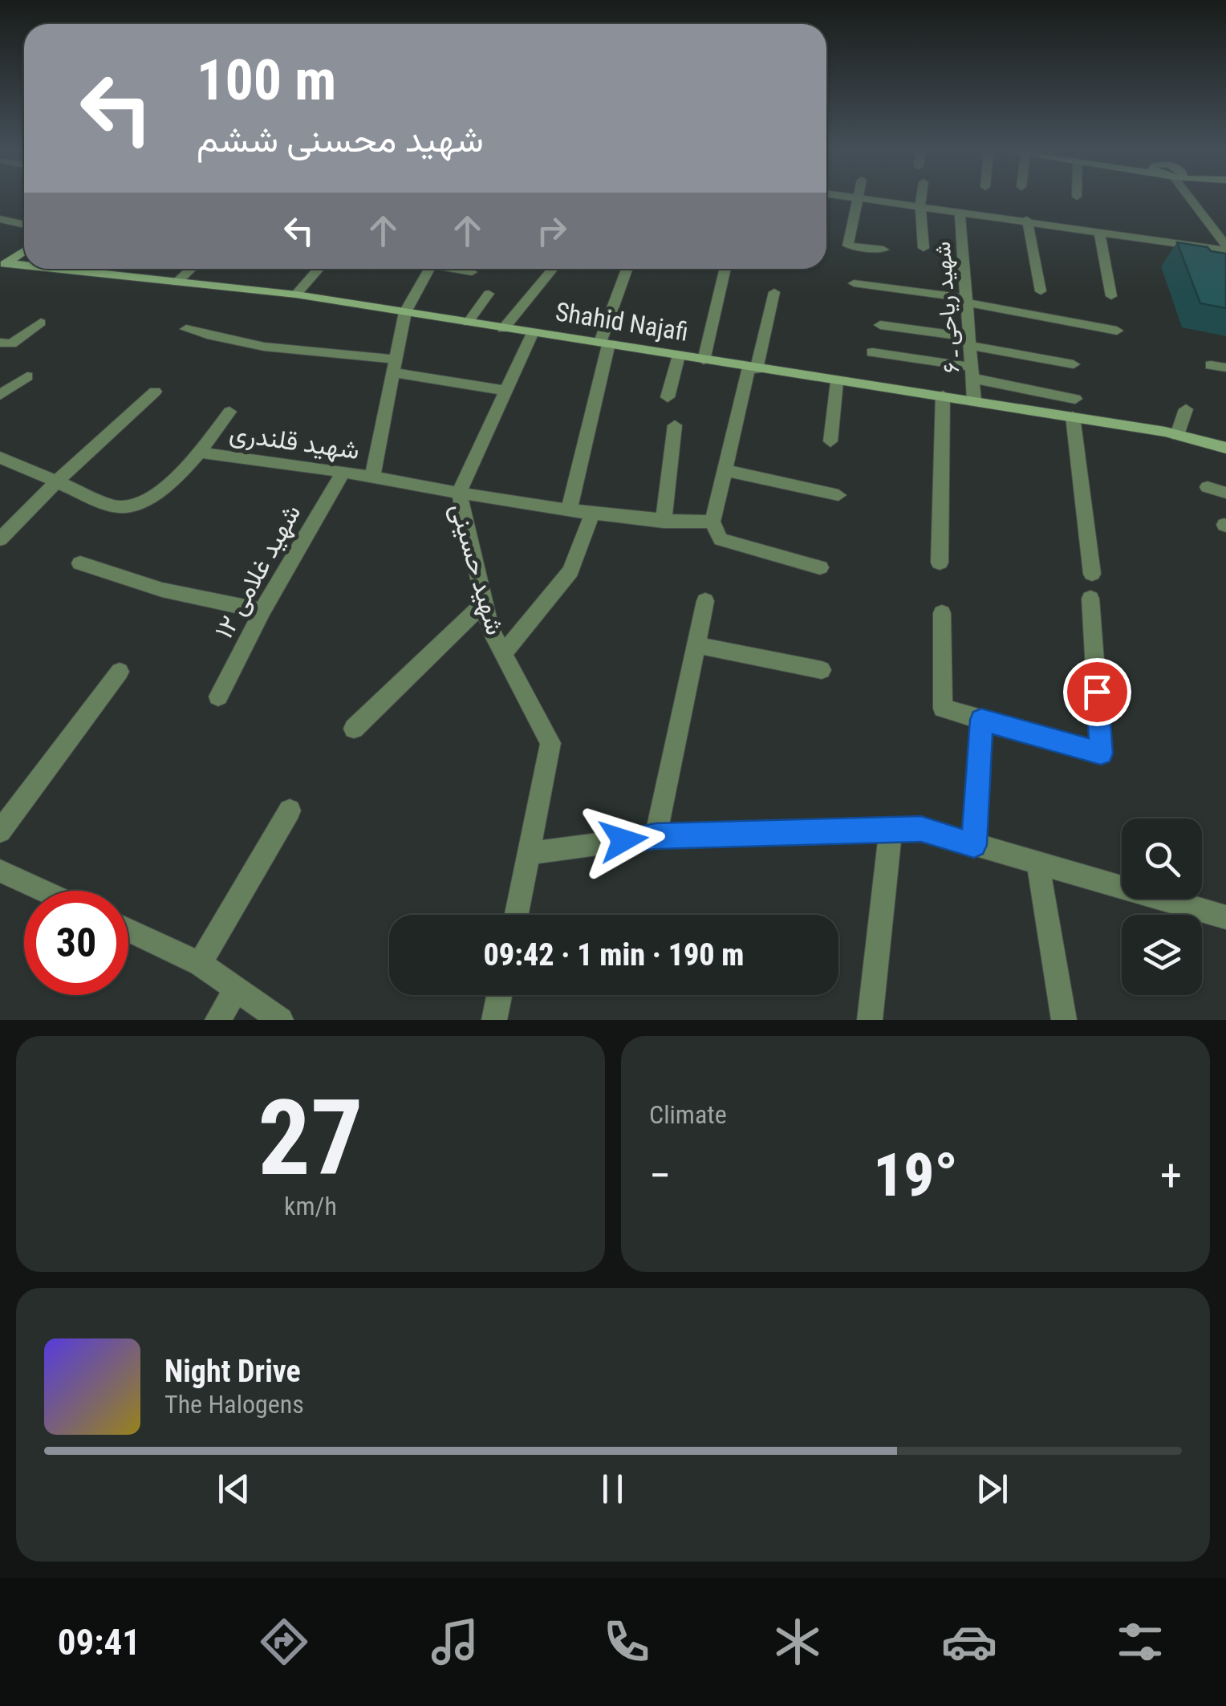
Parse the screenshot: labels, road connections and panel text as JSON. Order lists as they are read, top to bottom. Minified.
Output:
{"streets":{"street":["شهید ریاحی ـ ۶","Shahid Najafi","شهید قلندری","شهید حسینی","شهید غلامی ۱۲"]},"crossings":[["شهید ریاحی ـ ۶","Shahid Najafi"],["شهید قلندری","شهید حسینی"],["شهید قلندری","شهید غلامی ۱۲"]],"page":{"turn":["100 m","شهید محسنی ششم"],"limit":"30","trip":"09:42 · 1 min · 190 m","tile":[["27","km/h"],"Climate"],"heat":["−","19°","+"],"song":["Night Drive","The Halogens"],"tabs":"09:41"}}
